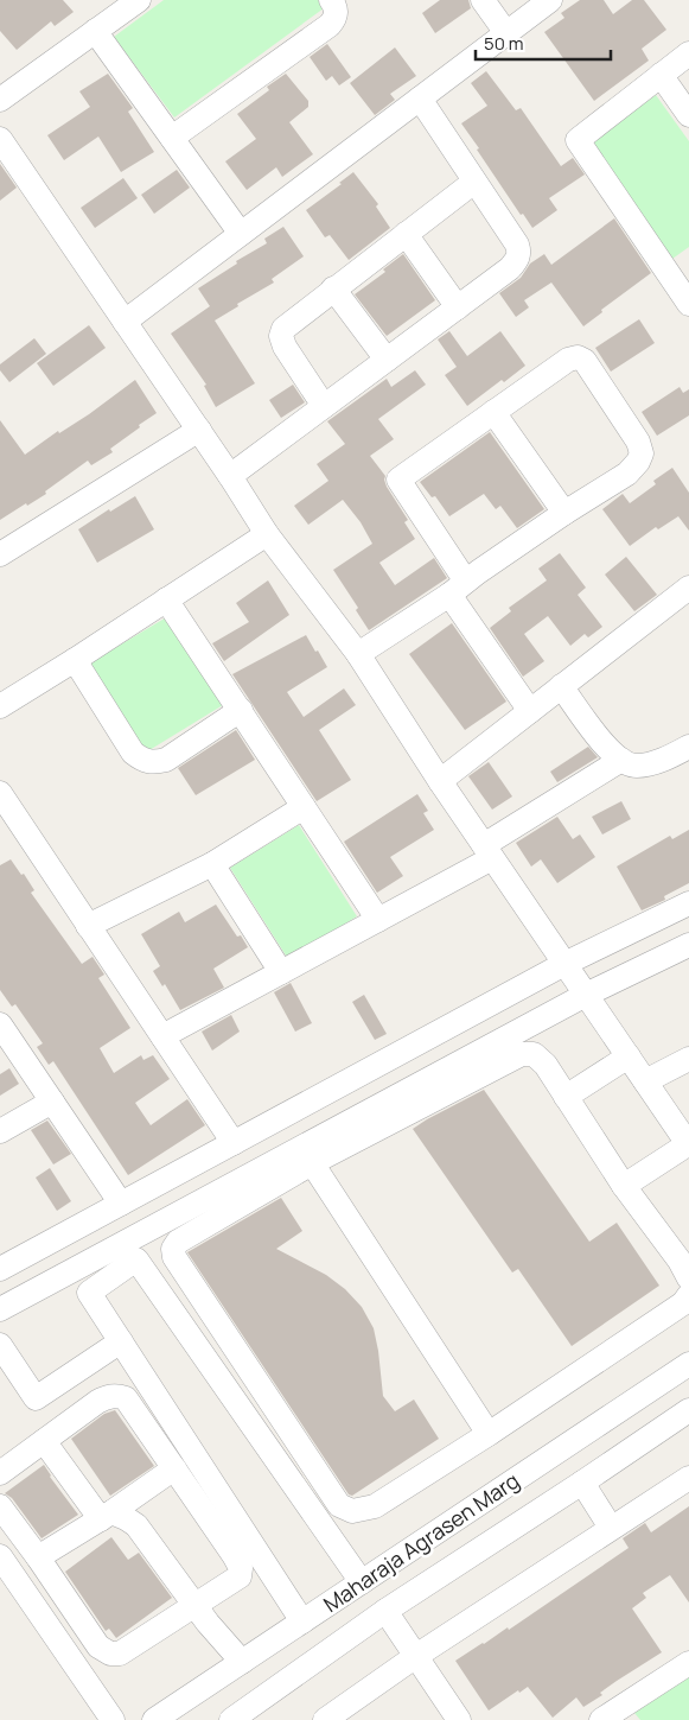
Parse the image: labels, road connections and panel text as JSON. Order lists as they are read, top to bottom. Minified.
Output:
{"streets":{"street":["Maharaja Agrasen Marg"]},"scale_bar":"50 m"}
